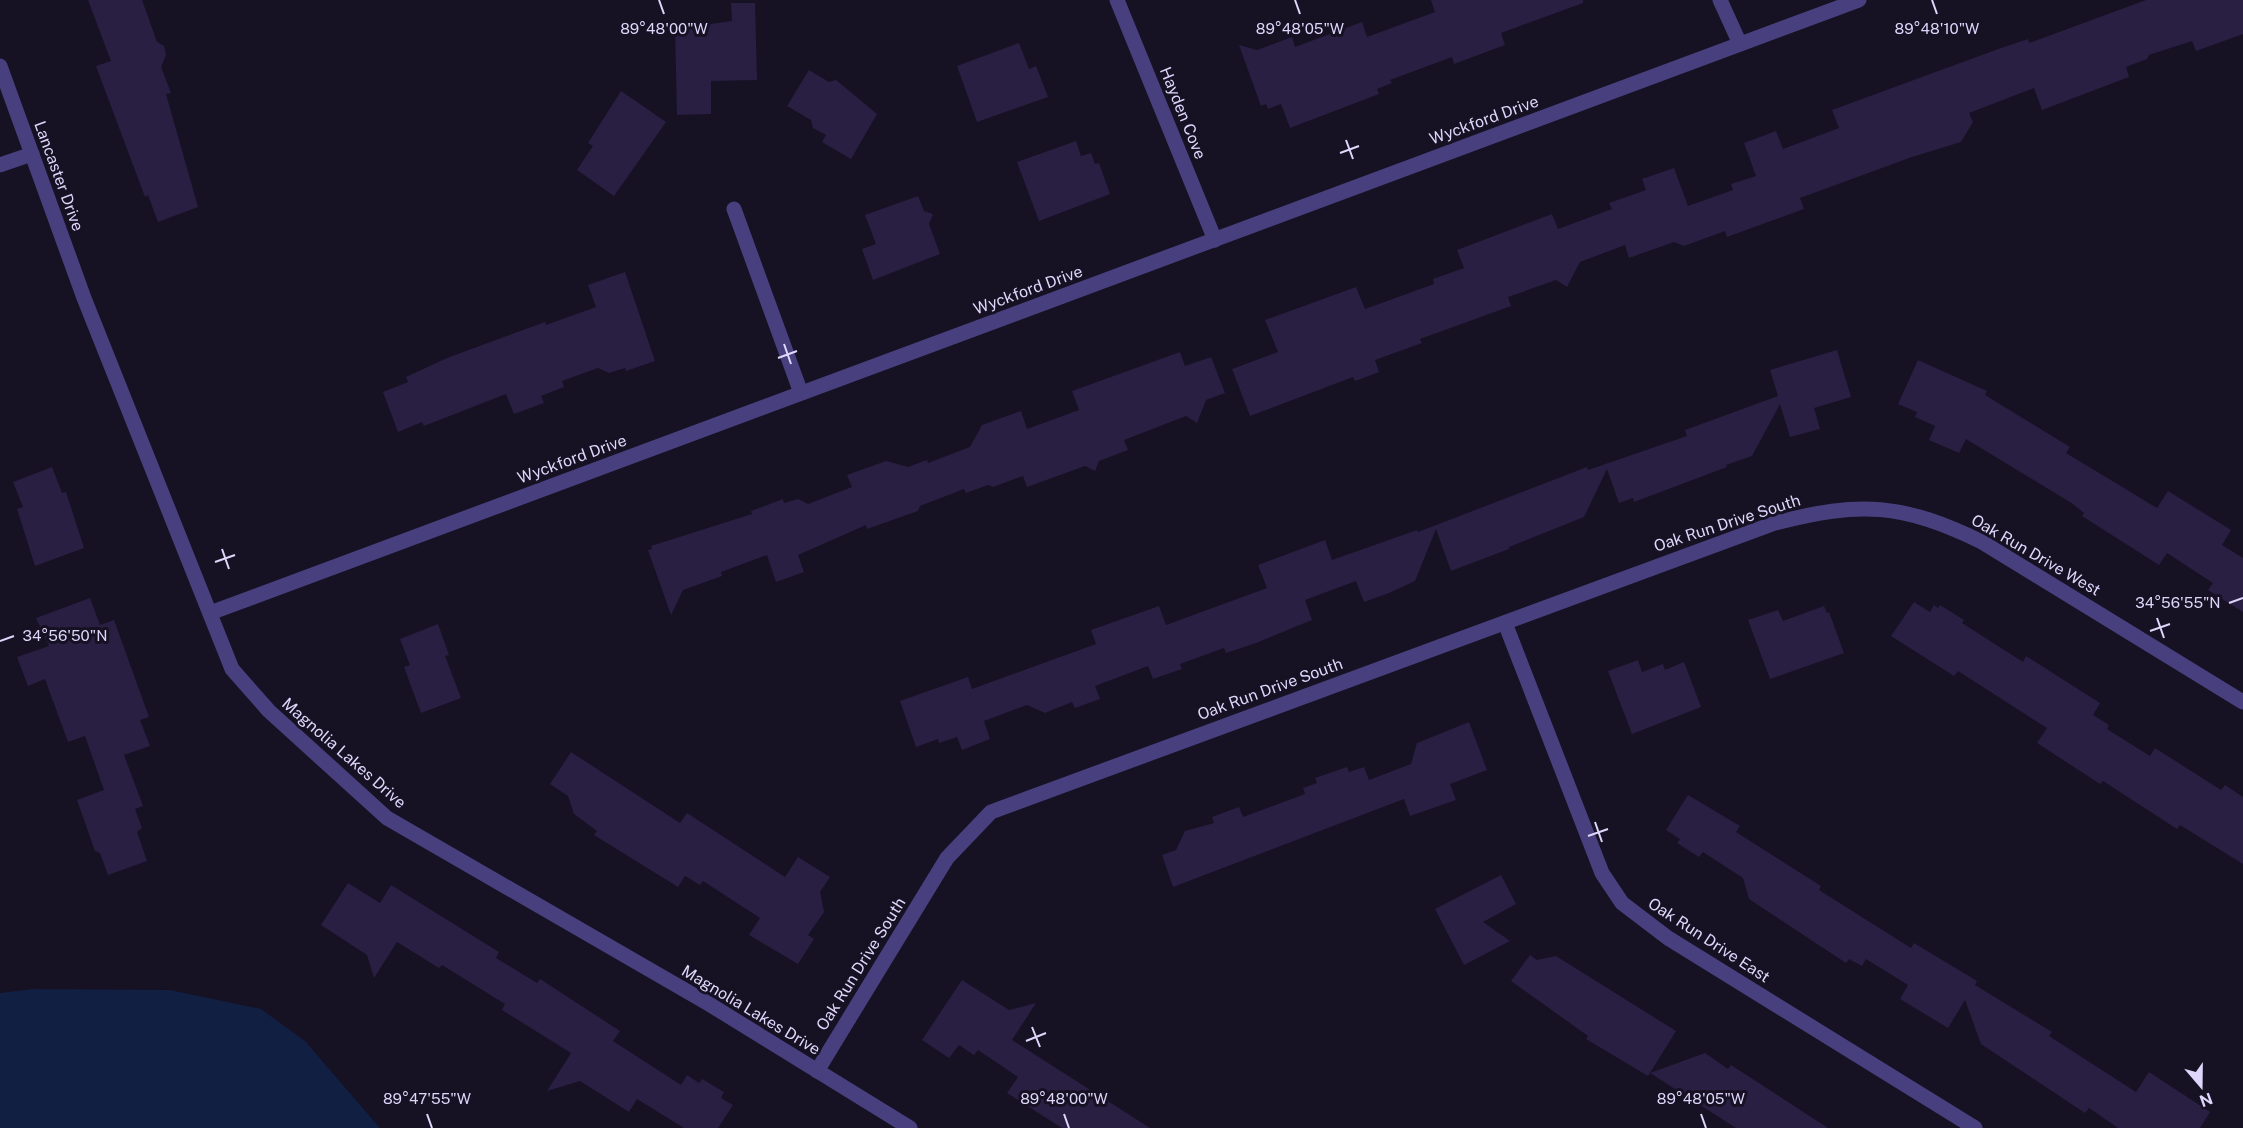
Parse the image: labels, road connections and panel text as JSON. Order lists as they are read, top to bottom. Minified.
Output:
{"streets":{"street":["Hayden Cove","Wyckford Drive","Lancaster Drive","Oak Run Drive South","Oak Run Drive West","Magnolia Lakes Drive","Oak Run Drive East"]},"crossings":[["Hayden Cove","Wyckford Drive"],["Wyckford Drive","Magnolia Lakes Drive"],["Lancaster Drive","Magnolia Lakes Drive"],["Oak Run Drive South","Oak Run Drive West"],["Oak Run Drive South","Magnolia Lakes Drive"],["Oak Run Drive South","Oak Run Drive East"]],"north":"bottom","coordinates":["89°48'10\"W","89°48'00\"W","89°48'05\"W","34°56'55\"N","34°56'50\"N","89°47'55\"W"]}
